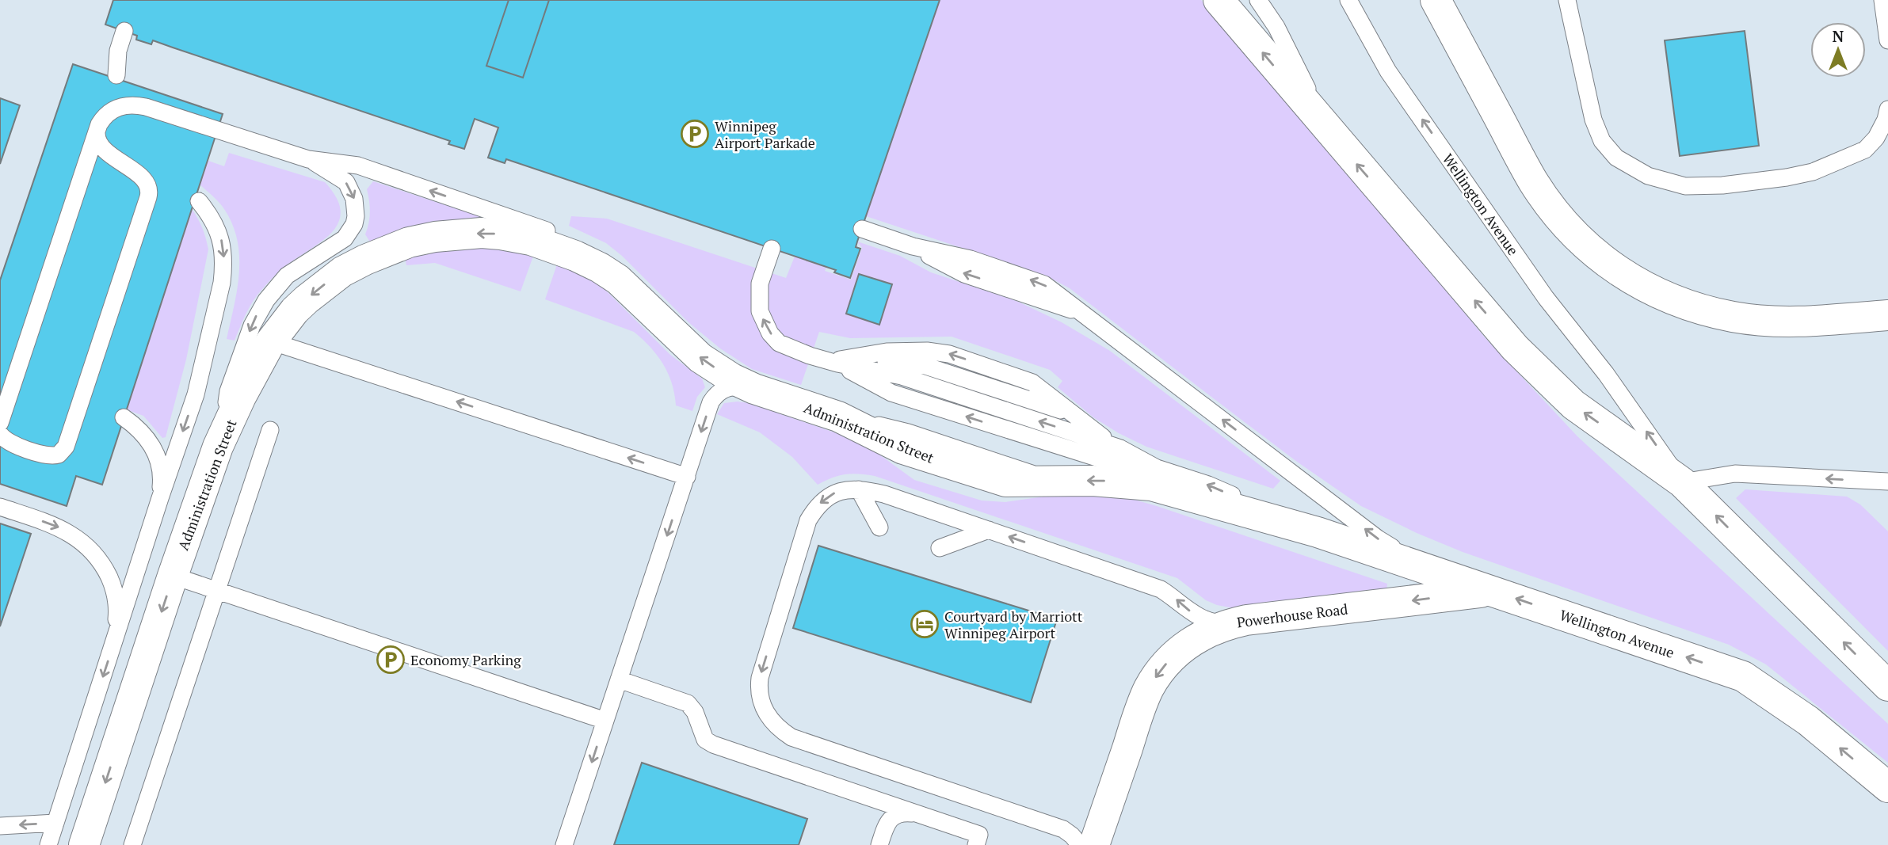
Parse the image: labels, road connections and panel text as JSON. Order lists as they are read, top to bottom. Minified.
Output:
{"streets":{"street":["Wellington Avenue","Administration Street","Powerhouse Road"]},"crossings":[["Wellington Avenue","Administration Street"],["Wellington Avenue","Powerhouse Road"]],"one_way":["Wellington Avenue","Powerhouse Road"],"places":{"parking":["Winnipeg Airport Parkade","Economy Parking"],"hotel":["Courtyard by Marriott Winnipeg Airport"]},"north":"top"}
